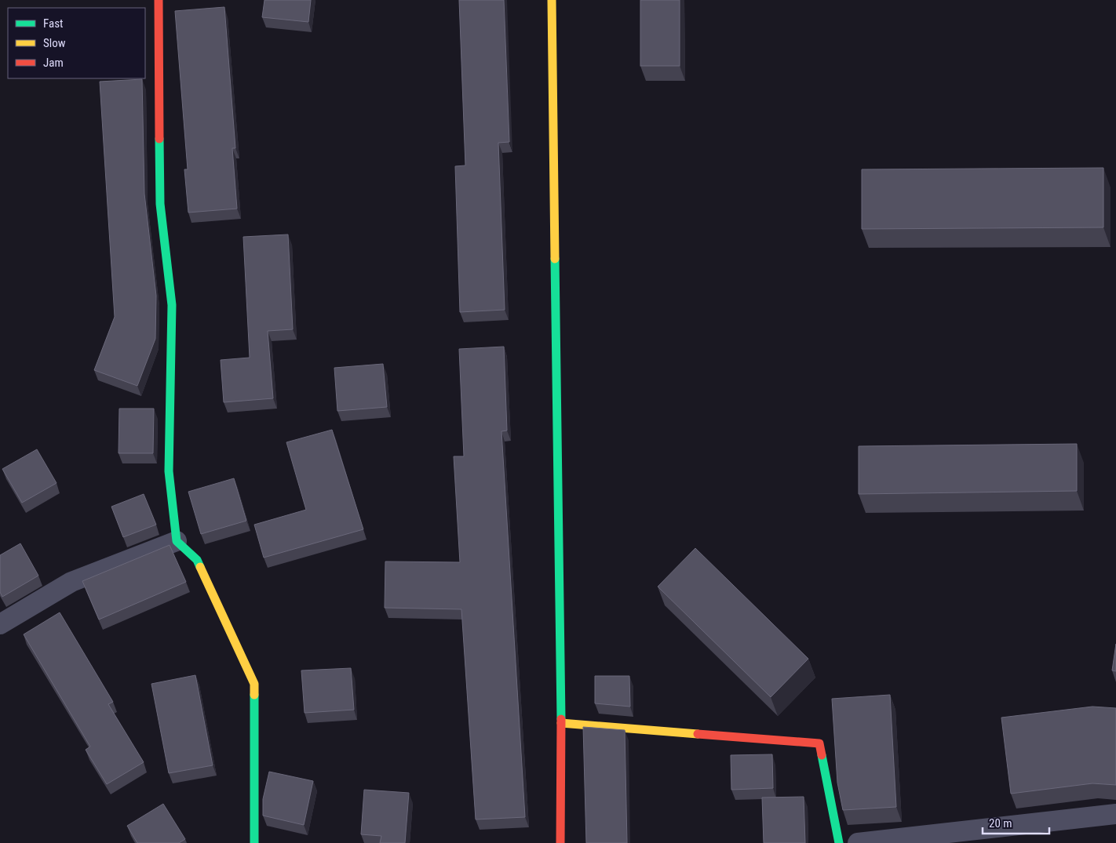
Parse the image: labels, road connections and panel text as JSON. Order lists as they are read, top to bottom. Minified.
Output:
{"legend":["Fast","Slow","Jam"],"scale_bar":"20 m"}
